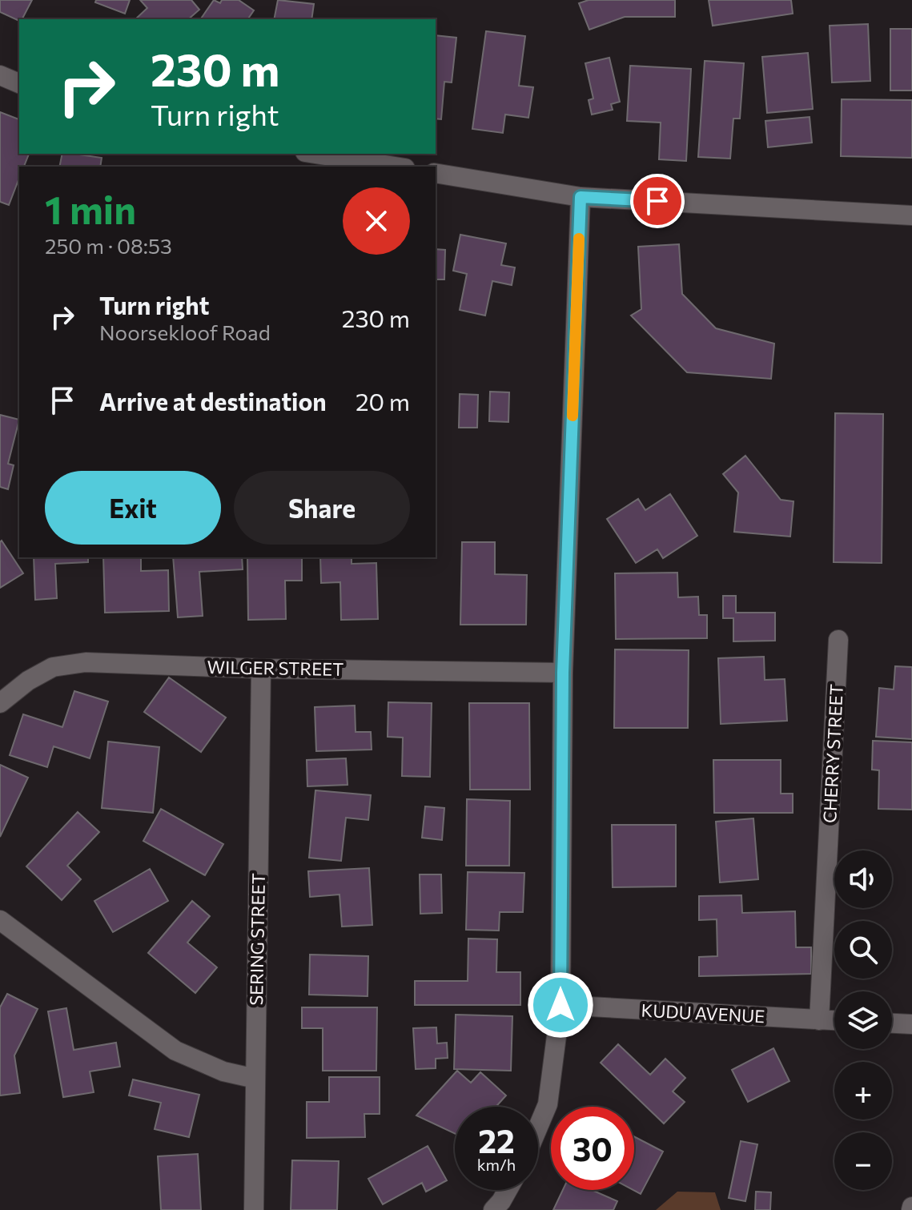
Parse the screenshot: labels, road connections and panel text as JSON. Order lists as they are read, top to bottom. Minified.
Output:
{"streets":{"street":["WILGER STREET","CHERRY STREET","SERING STREET","KUDU AVENUE"]},"crossings":[["WILGER STREET","SERING STREET"],["CHERRY STREET","KUDU AVENUE"]],"page":{"turn":["230 m","Turn right"],"heading":["1 min","250 m · 08:53"],"list":[{"name":"Turn right","note":"Noorsekloof Road","value":"230 m"},{"name":"Arrive at destination","value":"20 m"}],"buttons":["Exit","Share"],"map_buttons":["+","−"],"speed":"22 km/h","limit":"30"}}
